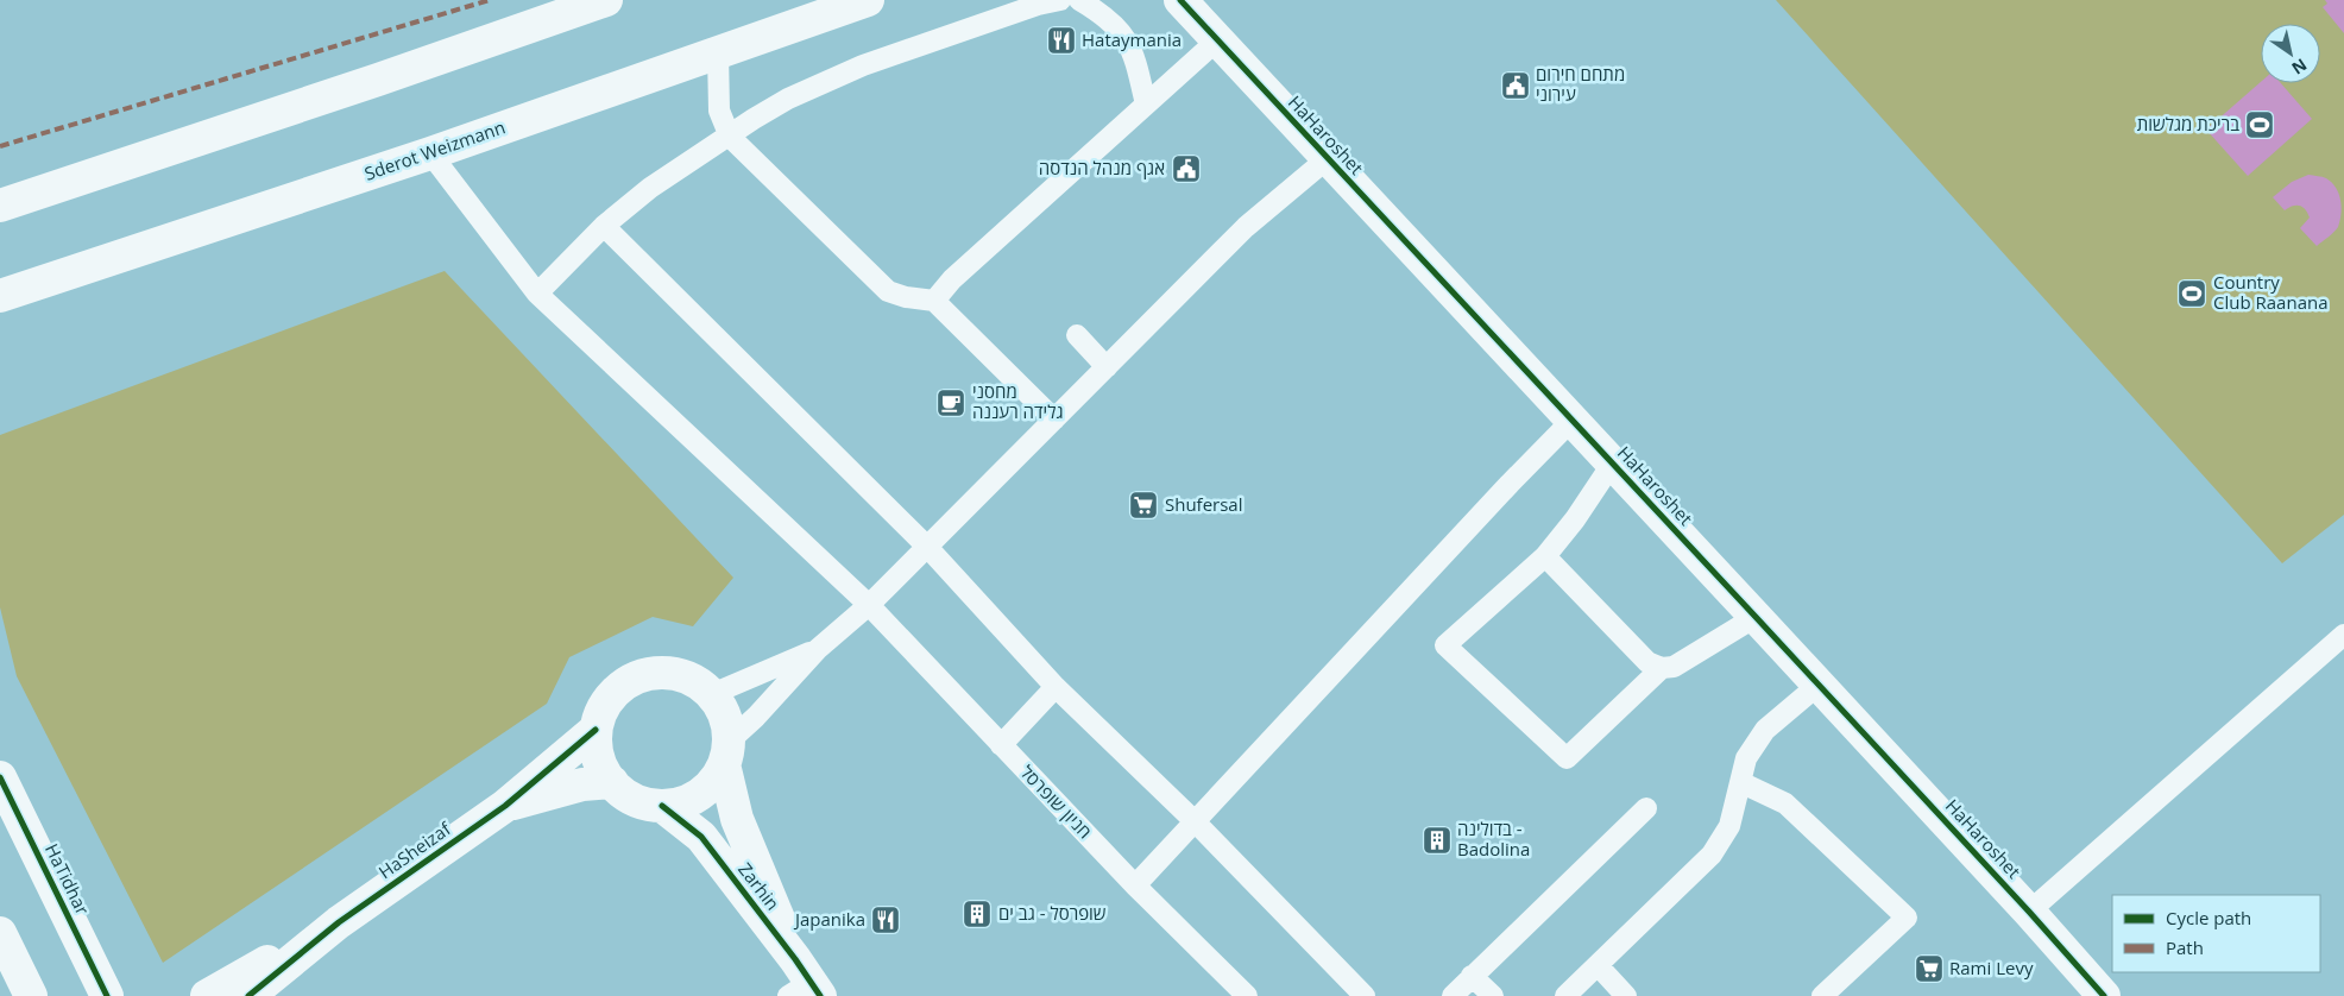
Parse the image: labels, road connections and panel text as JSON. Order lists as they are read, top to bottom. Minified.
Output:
{"streets":{"street":["HaHaroshet","Sderot Weizmann","HaSheizaf","HaTidhar","Zarhin"],"lane":["חניון שופרסל"]},"crossings":[["Sderot Weizmann","חניון שופרסל"],["HaSheizaf","Zarhin"]],"places":{"restaurant":["Hataymania","Japanika"],"public building":["מתחם חירום עירוני","אגף מנהל הנדסה"],"sports":["בריכת מגלשות","Country Club Raanana"],"cafe":["מחסני גלידה רעננה"],"supermarket":["Shufersal","Rami Levy"],"building":["בדולינה - Badolina","שופרסל - גב ים"]},"legend":["Cycle path","Path"],"north":"bottom right"}
